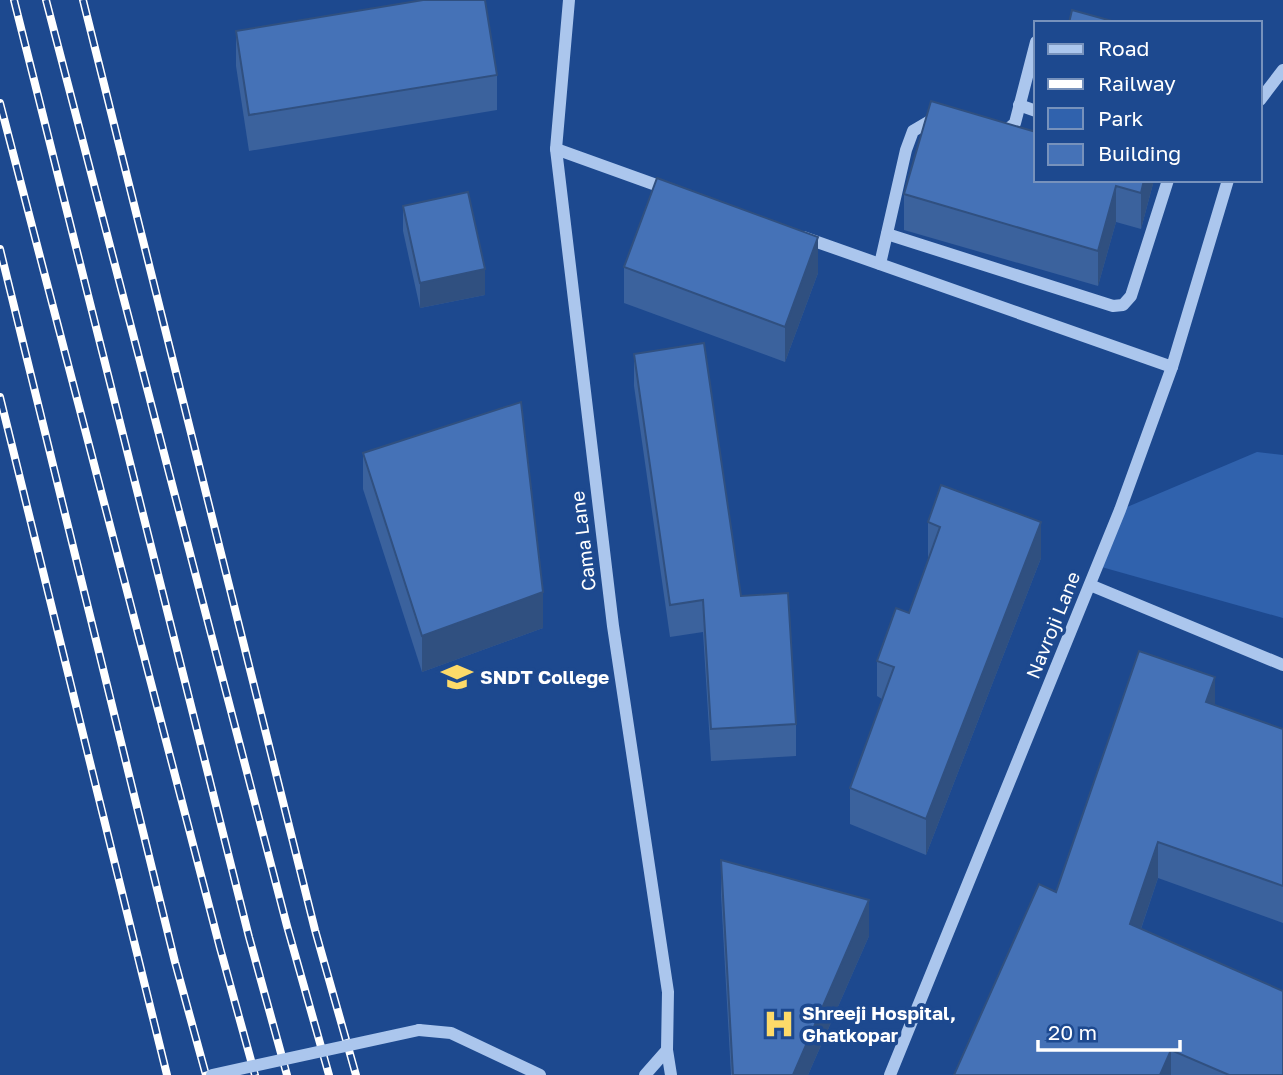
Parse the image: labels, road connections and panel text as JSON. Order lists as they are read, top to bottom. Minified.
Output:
{"streets":{"street":["Cama Lane","Navroji Lane"]},"places":{"school or university":["SNDT College"],"hospital":["Shreeji Hospital, Ghatkopar"]},"legend":["Road","Railway","Park","Building"],"scale_bar":"20 m"}
